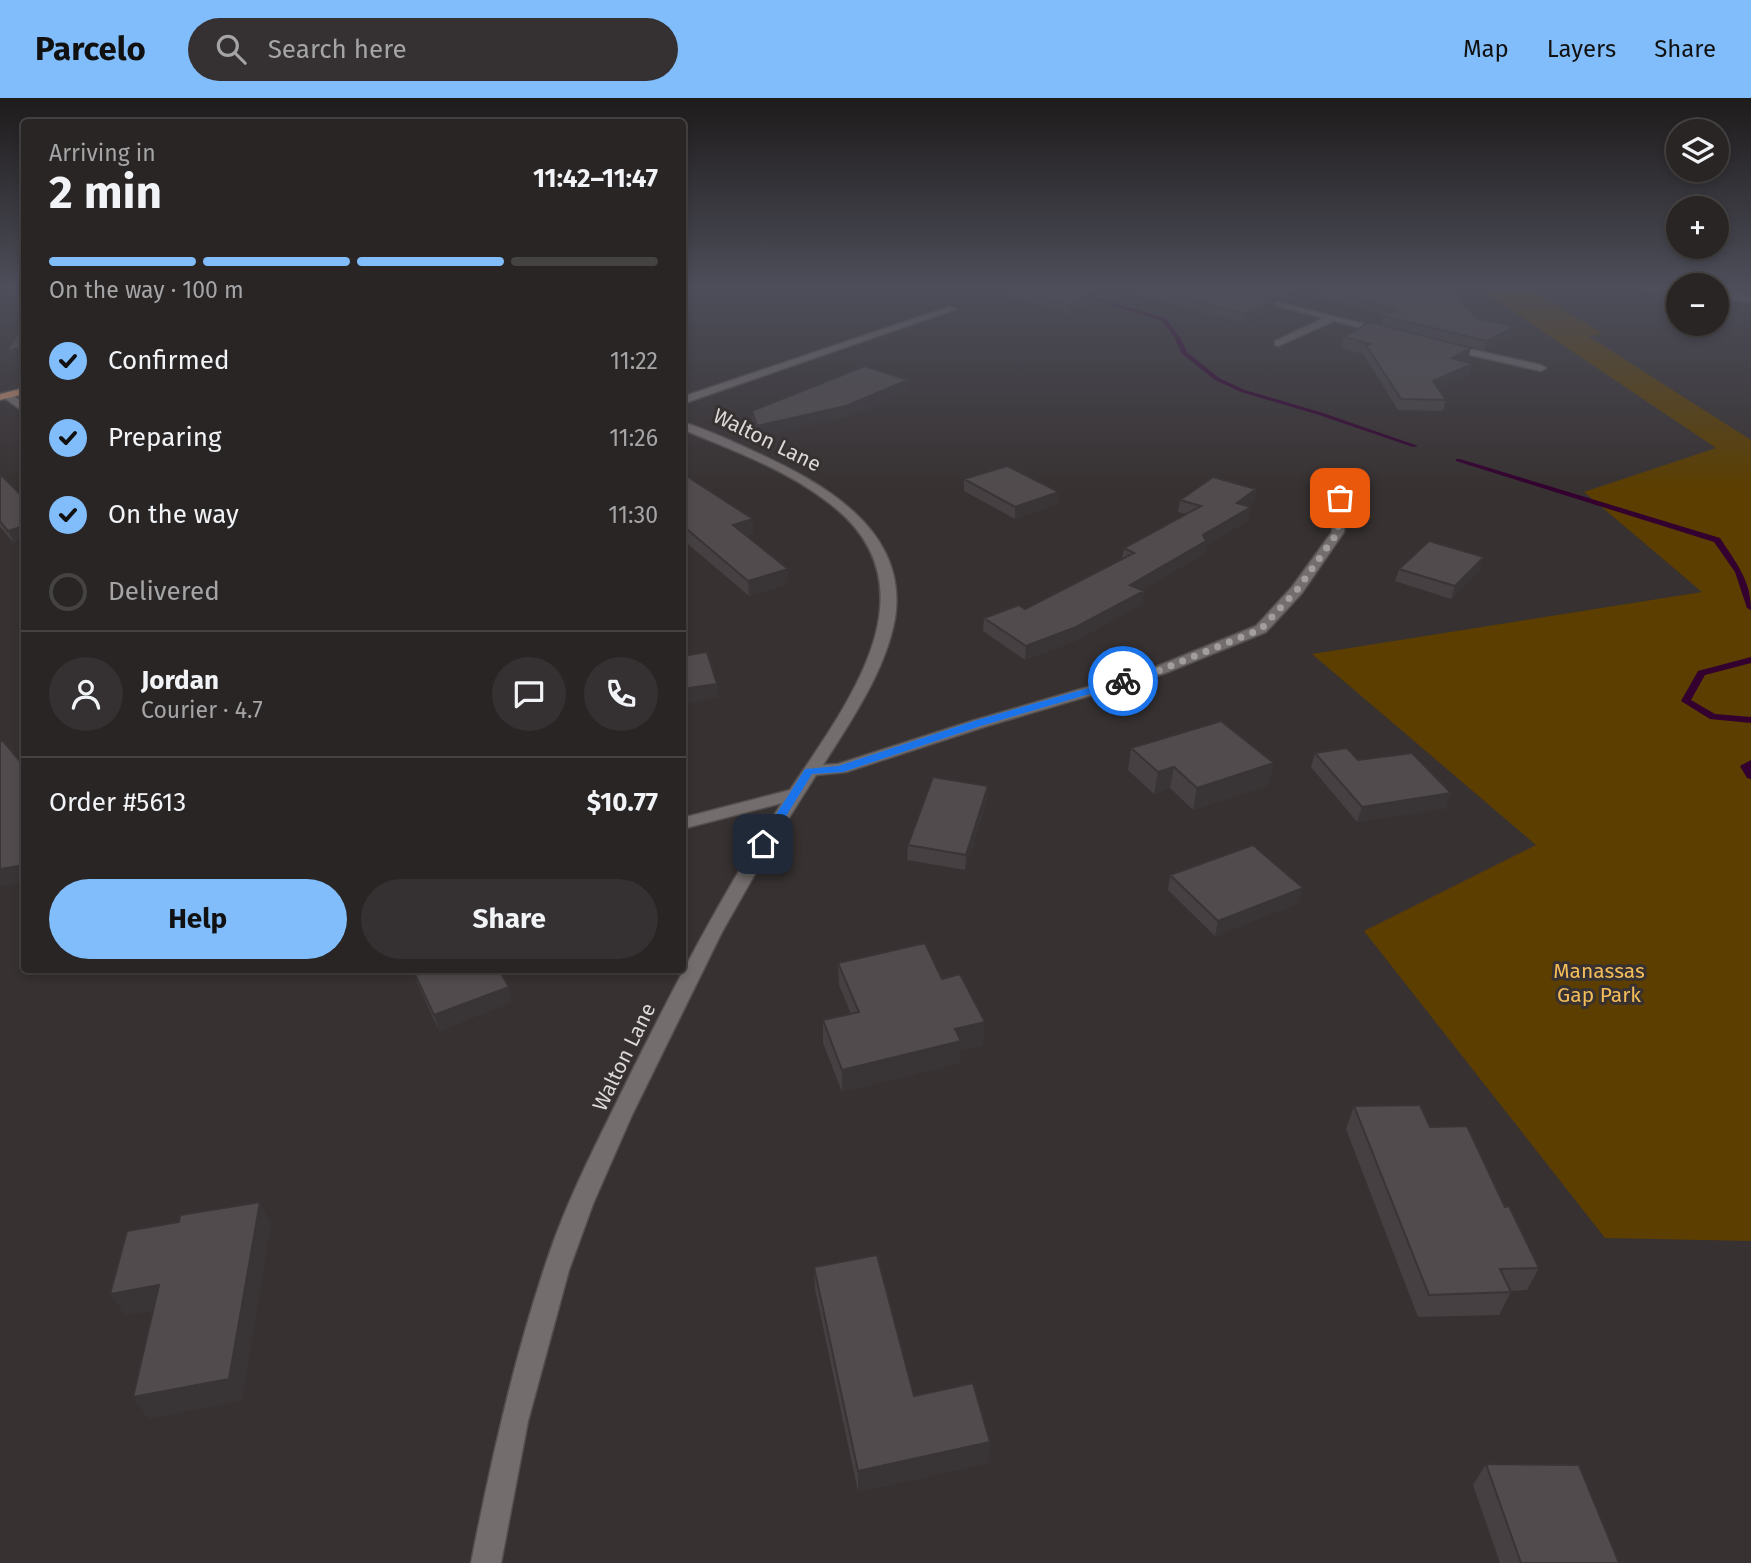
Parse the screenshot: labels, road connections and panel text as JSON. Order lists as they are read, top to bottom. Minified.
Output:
{"streets":{"street":["Walton Lane"]},"parks":["Manassas Gap Park"],"page":{"header":"Parcelo","search":"Search here","nav":["Map","Layers","Share"],"map_buttons":["+","−"],"heading":["2 min","Arriving in","11:42–11:47"],"panel":["Jordan","Courier · 4.7","Order #5613","$10.77"],"bar":"On the way · 100 m","list":[["Confirmed","11:22"],["Preparing","11:26"],["On the way","11:30"],"Delivered"],"buttons":["Help","Share"]}}
